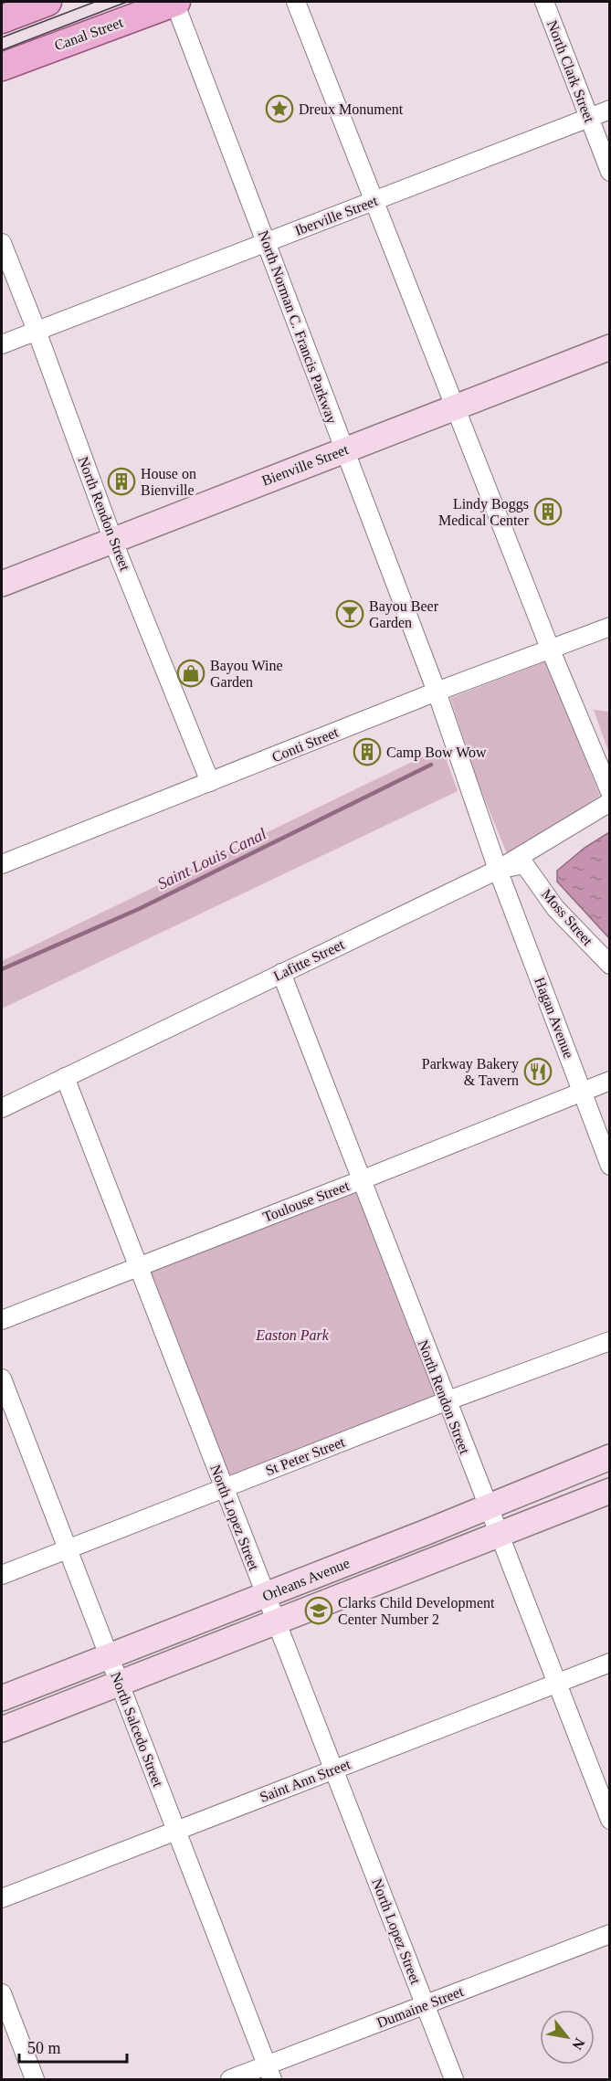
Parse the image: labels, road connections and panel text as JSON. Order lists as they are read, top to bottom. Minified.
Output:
{"streets":{"main road":["Canal Street"],"street":["North Clark Street","Iberville Street","North Norman C. Francis Parkway","Bienville Street","North Rendon Street","Conti Street","Moss Street","Lafitte Street","Hagan Avenue","Toulouse Street","St Peter Street","North Lopez Street","Orleans Avenue","North Salcedo Street","Saint Ann Street","Dumaine Street"]},"crossings":[["Canal Street","North Norman C. Francis Parkway"],["North Clark Street","Iberville Street"],["Iberville Street","North Norman C. Francis Parkway"],["Iberville Street","North Rendon Street"],["North Norman C. Francis Parkway","Bienville Street"],["North Norman C. Francis Parkway","Conti Street"],["North Norman C. Francis Parkway","Moss Street"],["North Norman C. Francis Parkway","Lafitte Street"],["North Norman C. Francis Parkway","Hagan Avenue"],["Bienville Street","North Rendon Street"],["North Rendon Street","Conti Street"],["North Rendon Street","Lafitte Street"],["North Rendon Street","Toulouse Street"],["North Rendon Street","St Peter Street"],["North Rendon Street","Orleans Avenue"],["North Rendon Street","Saint Ann Street"],["Moss Street","Lafitte Street"],["Moss Street","Hagan Avenue"],["Lafitte Street","Hagan Avenue"],["Lafitte Street","North Lopez Street"],["Hagan Avenue","Toulouse Street"],["Toulouse Street","North Lopez Street"],["St Peter Street","North Lopez Street"],["St Peter Street","North Salcedo Street"],["North Lopez Street","Orleans Avenue"],["North Lopez Street","Saint Ann Street"],["North Lopez Street","Dumaine Street"],["Orleans Avenue","North Salcedo Street"],["North Salcedo Street","Saint Ann Street"],["North Salcedo Street","Dumaine Street"]],"water":["Saint Louis Canal"],"parks":["Easton Park"],"places":{"place":["Dreux Monument"],"building":["House on Bienville","Lindy Boggs Medical Center","Camp Bow Wow"],"bar":["Bayou Beer Garden"],"shop":["Bayou Wine Garden"],"restaurant":["Parkway Bakery & Tavern"],"school or university":["Clarks Child Development Center Number 2"]},"scale_bar":"50 m","north":"bottom right"}
